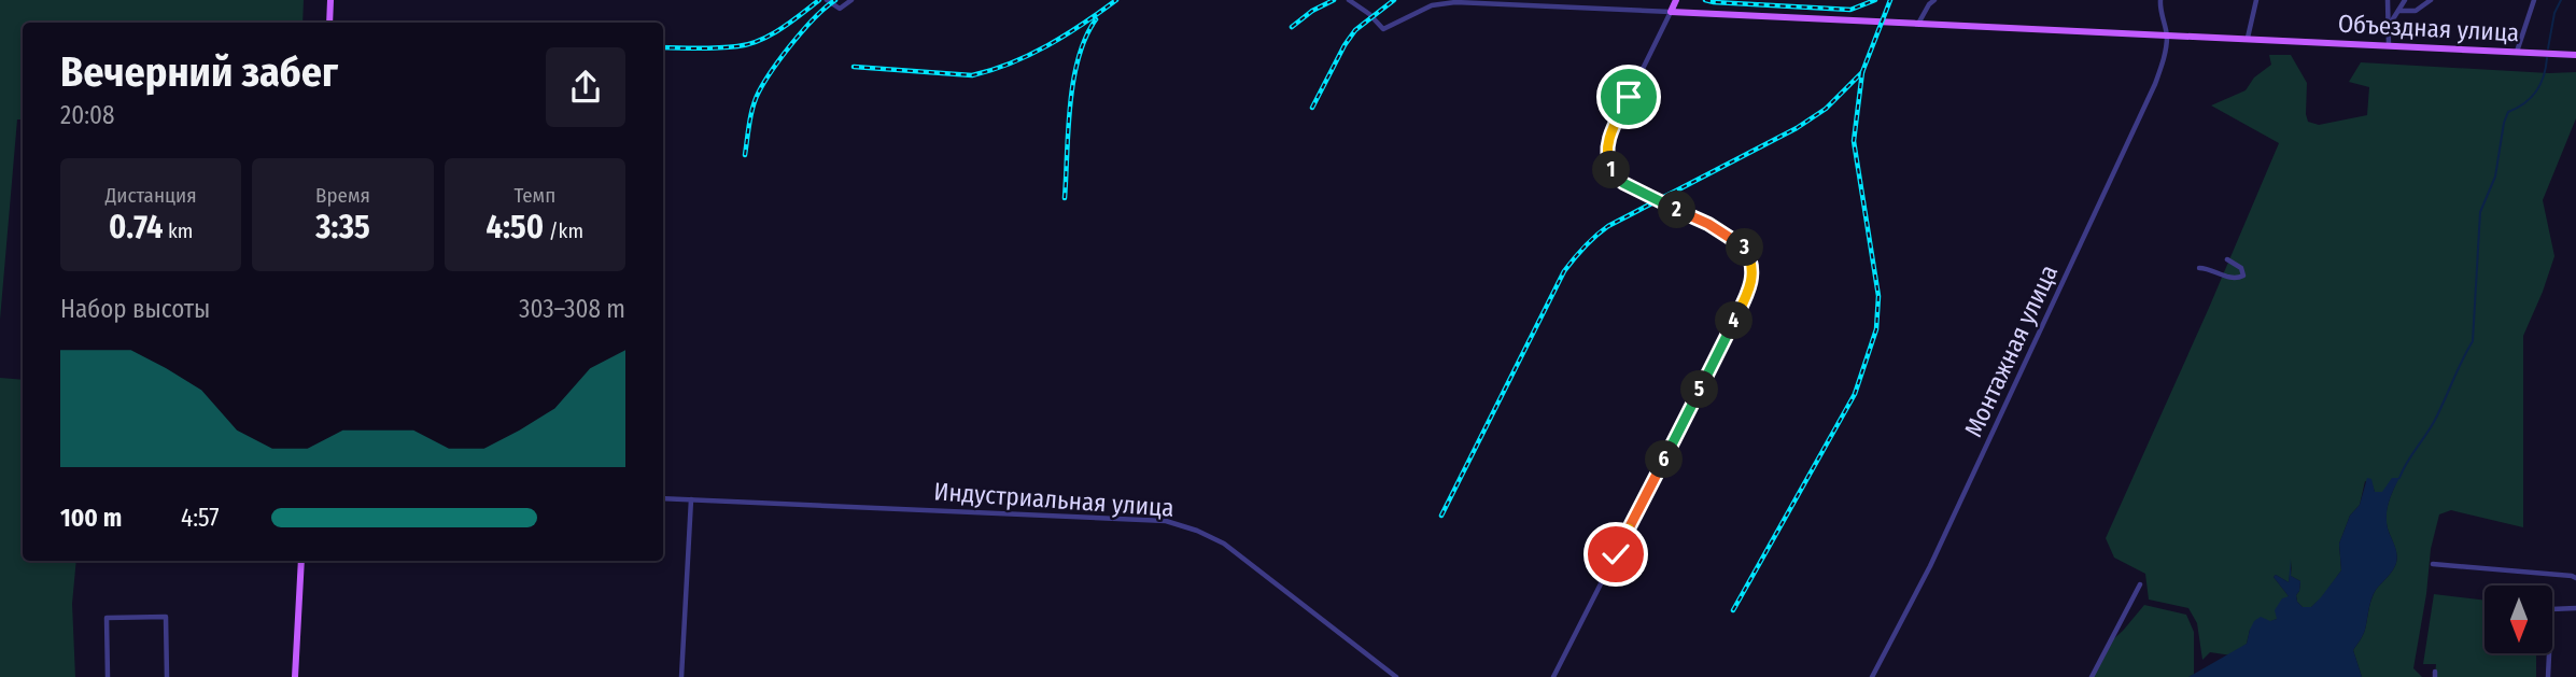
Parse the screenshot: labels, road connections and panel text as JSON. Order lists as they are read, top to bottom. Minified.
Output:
{"streets":{"main road":["Объездная улица"],"street":["Монтажная улица","Индустриальная улица"]},"crossings":[["Объездная улица","Монтажная улица"]],"north":"bottom","page":{"heading":["Вечерний забег","20:08"],"pins":["1","2","3","4","5","6"],"stats":[["Дистанция","0.74 km"],["Время","3:35"],["Темп","4:50 /km"]],"chart":["Набор высоты","303–308 m"],"list":[{"name":"100 m","note":"4:57"}]}}
